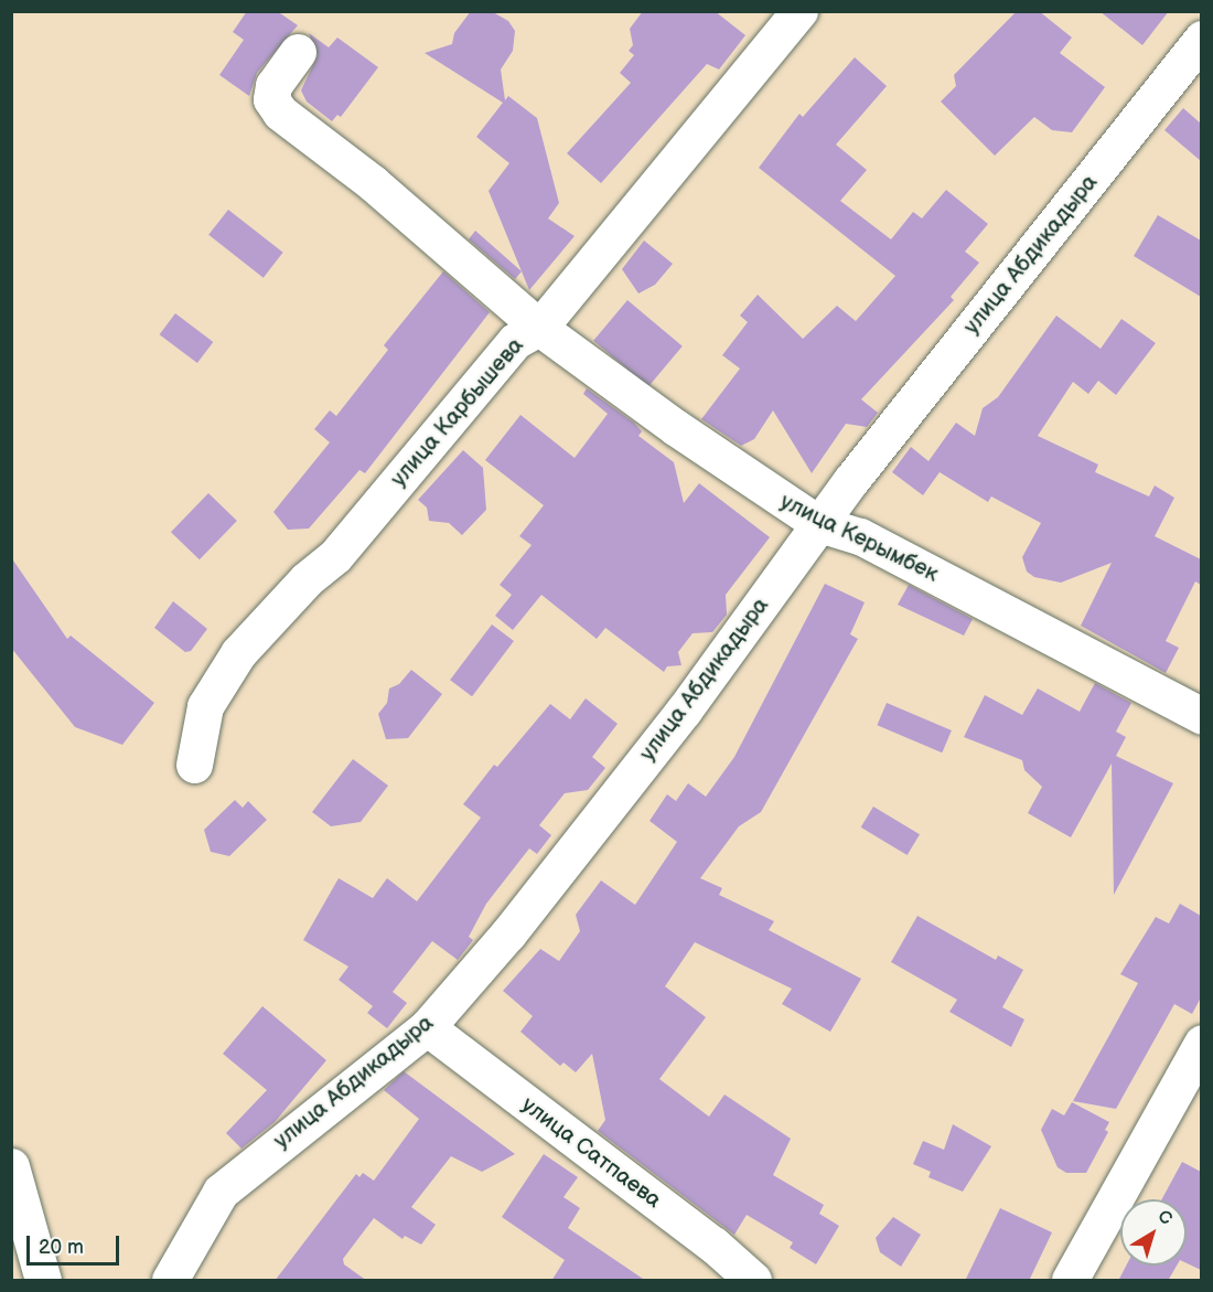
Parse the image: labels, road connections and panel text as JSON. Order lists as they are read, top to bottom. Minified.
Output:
{"streets":{"street":["улица Абдикадыра","улица Карбышева","улица Керымбек","улица Сатпаева"]},"crossings":[["улица Абдикадыра","улица Керымбек"],["улица Абдикадыра","улица Сатпаева"],["улица Карбышева","улица Керымбек"]],"scale_bar":"20 m","north":"top right"}
